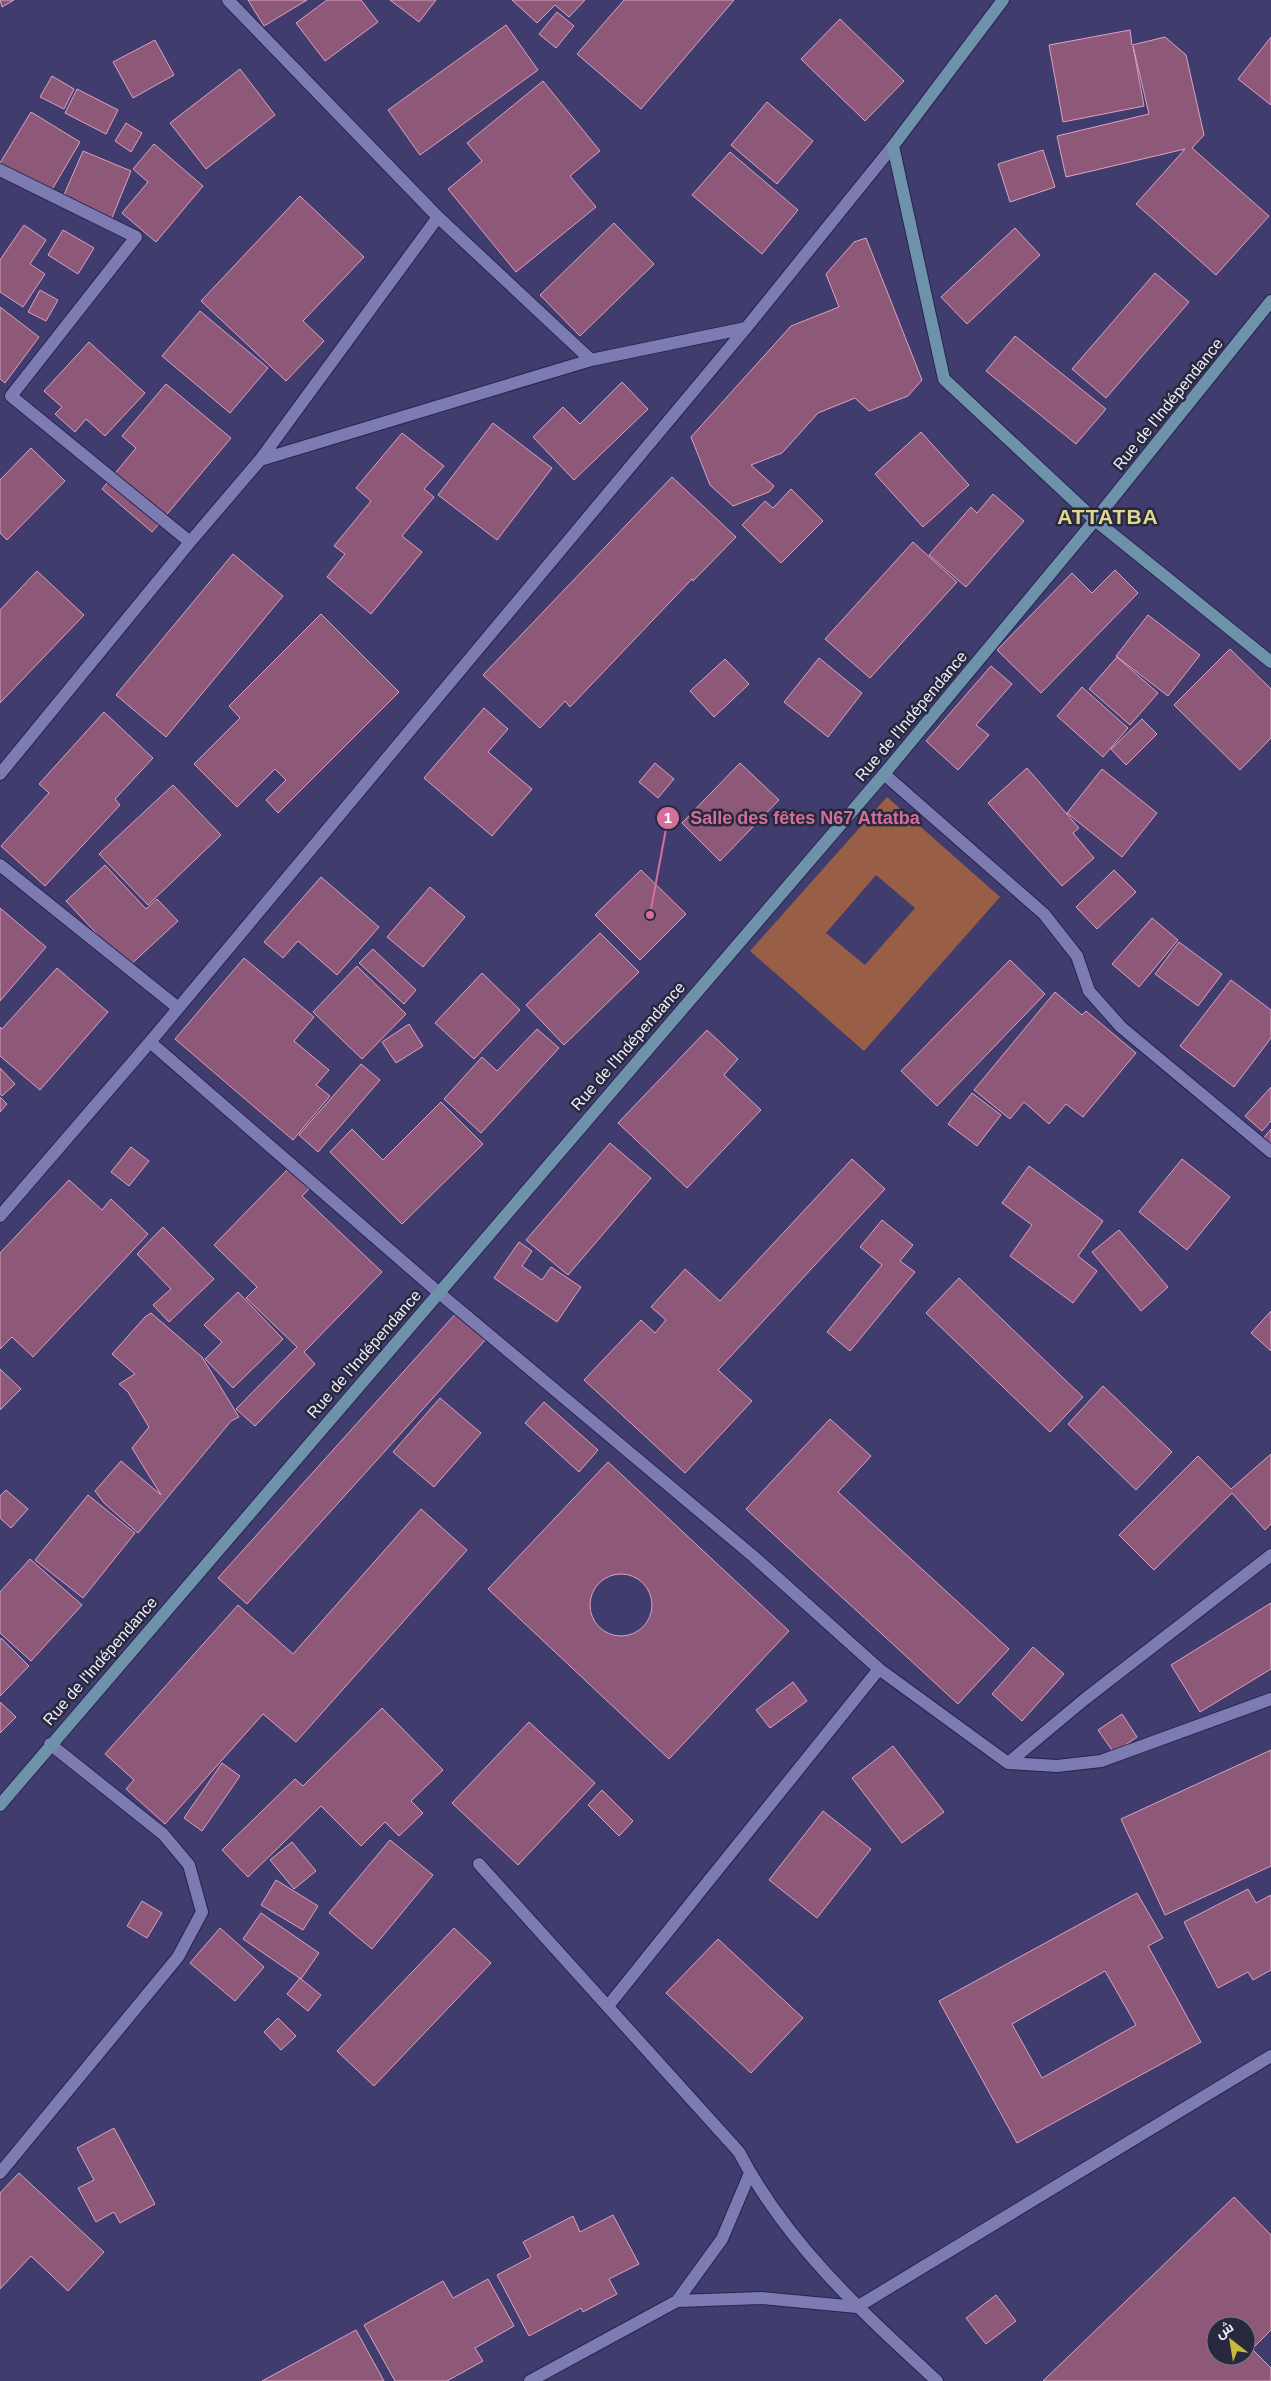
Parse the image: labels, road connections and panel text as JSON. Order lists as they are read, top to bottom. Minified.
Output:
{"streets":{"main road":["Rue de l'Indépendance"]},"districts":["ATTATBA"],"places":["Salle des fêtes N67 Attatba"],"north":"top left"}
